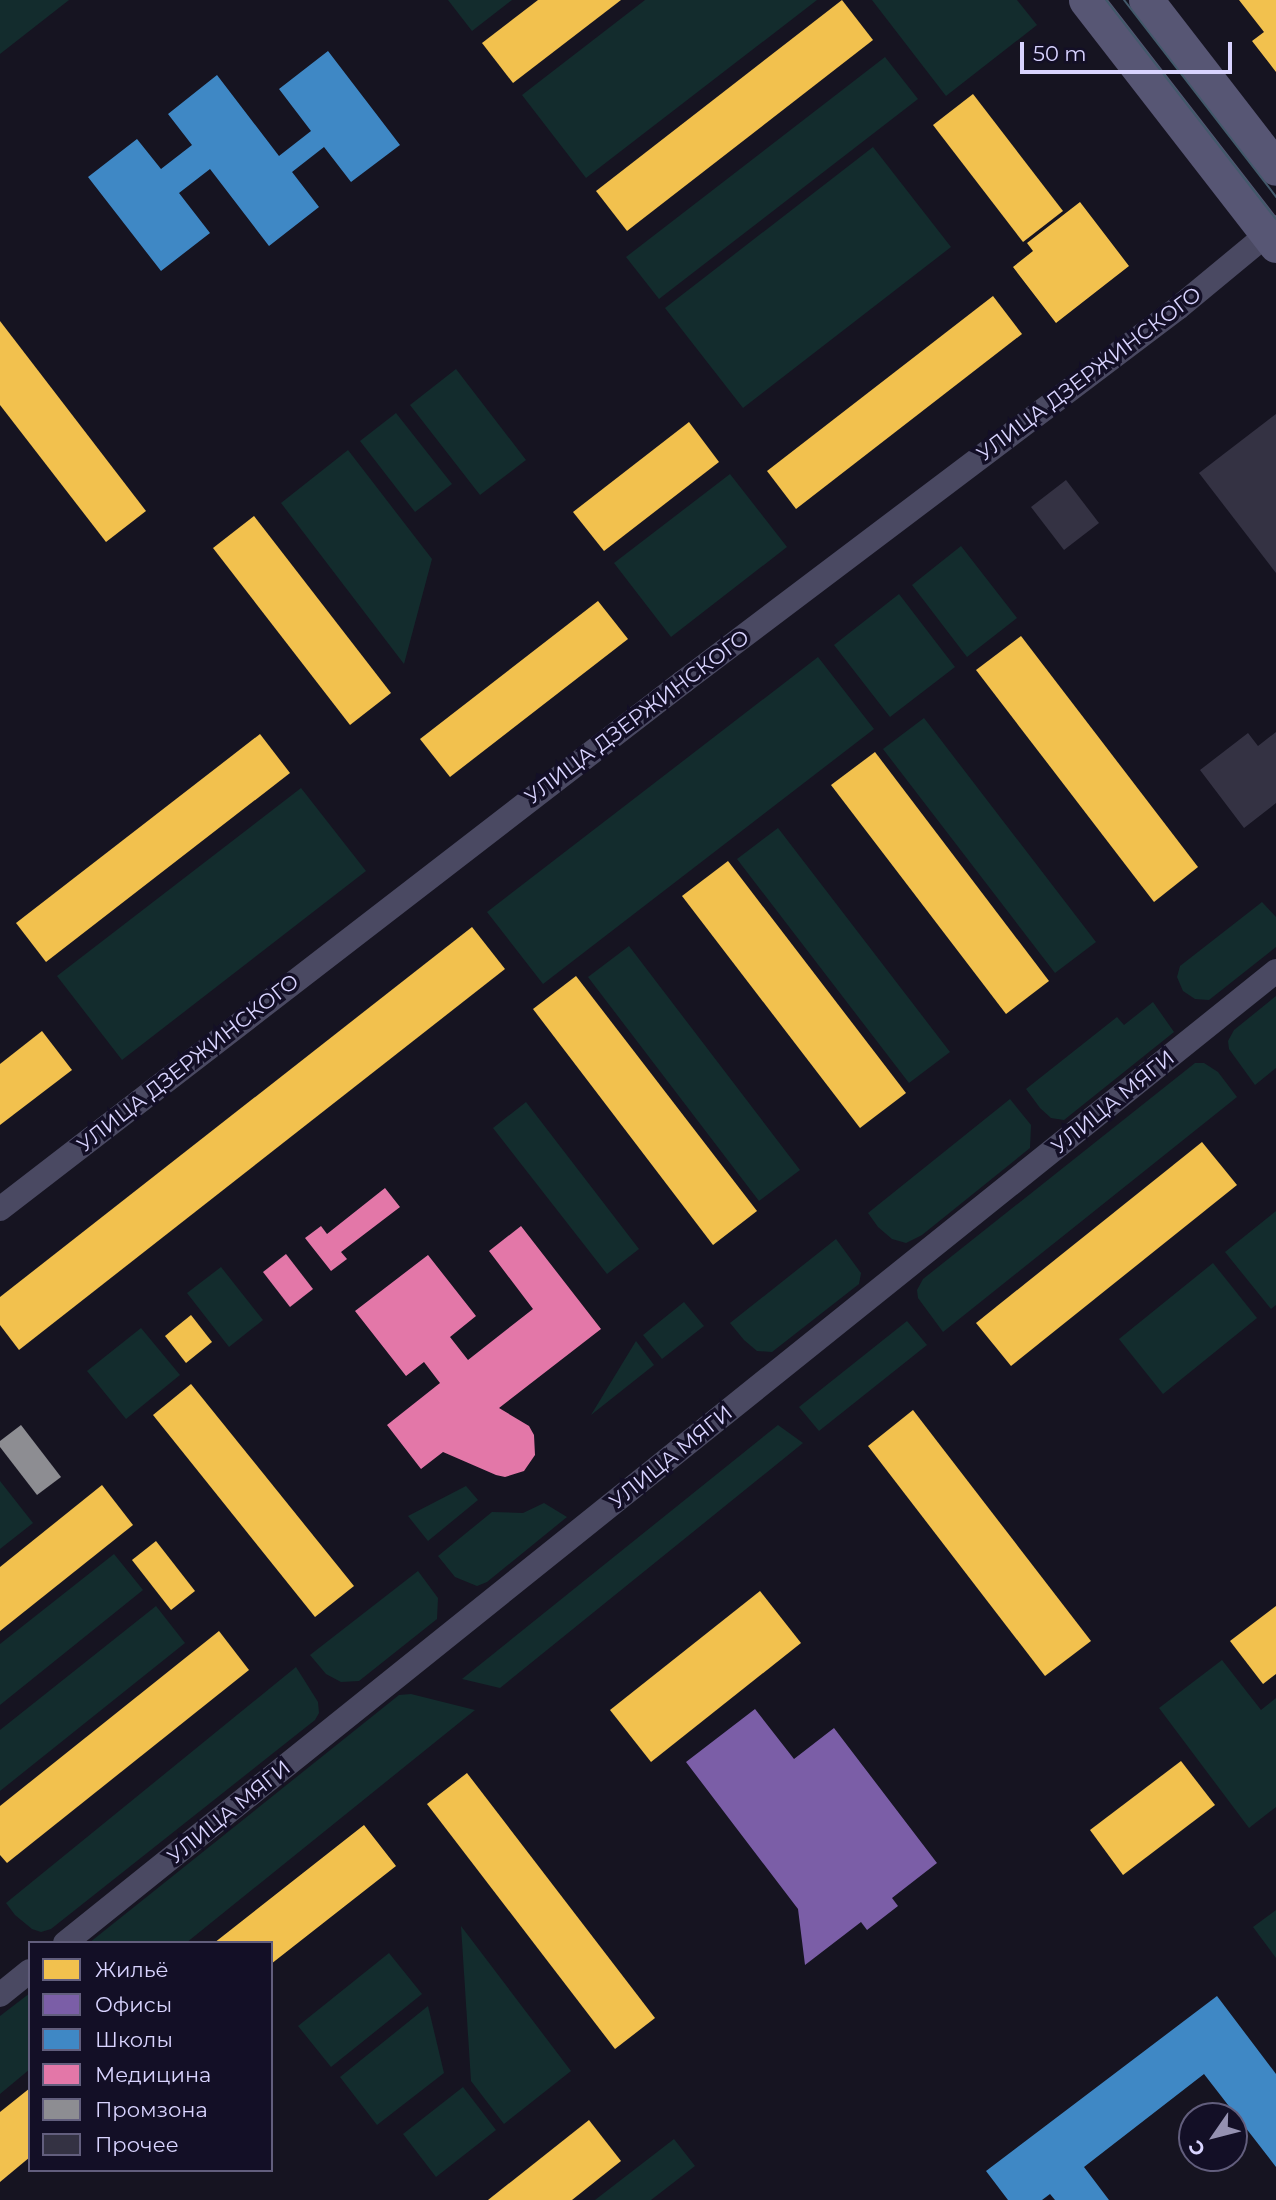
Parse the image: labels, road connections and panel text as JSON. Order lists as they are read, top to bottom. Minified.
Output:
{"streets":{"street":["УЛИЦА ДЗЕРЖИНСКОГО","УЛИЦА МЯГИ"]},"legend":["Жильё","Офисы","Школы","Медицина","Промзона","Прочее"],"scale_bar":"50 m","north":"bottom left"}
